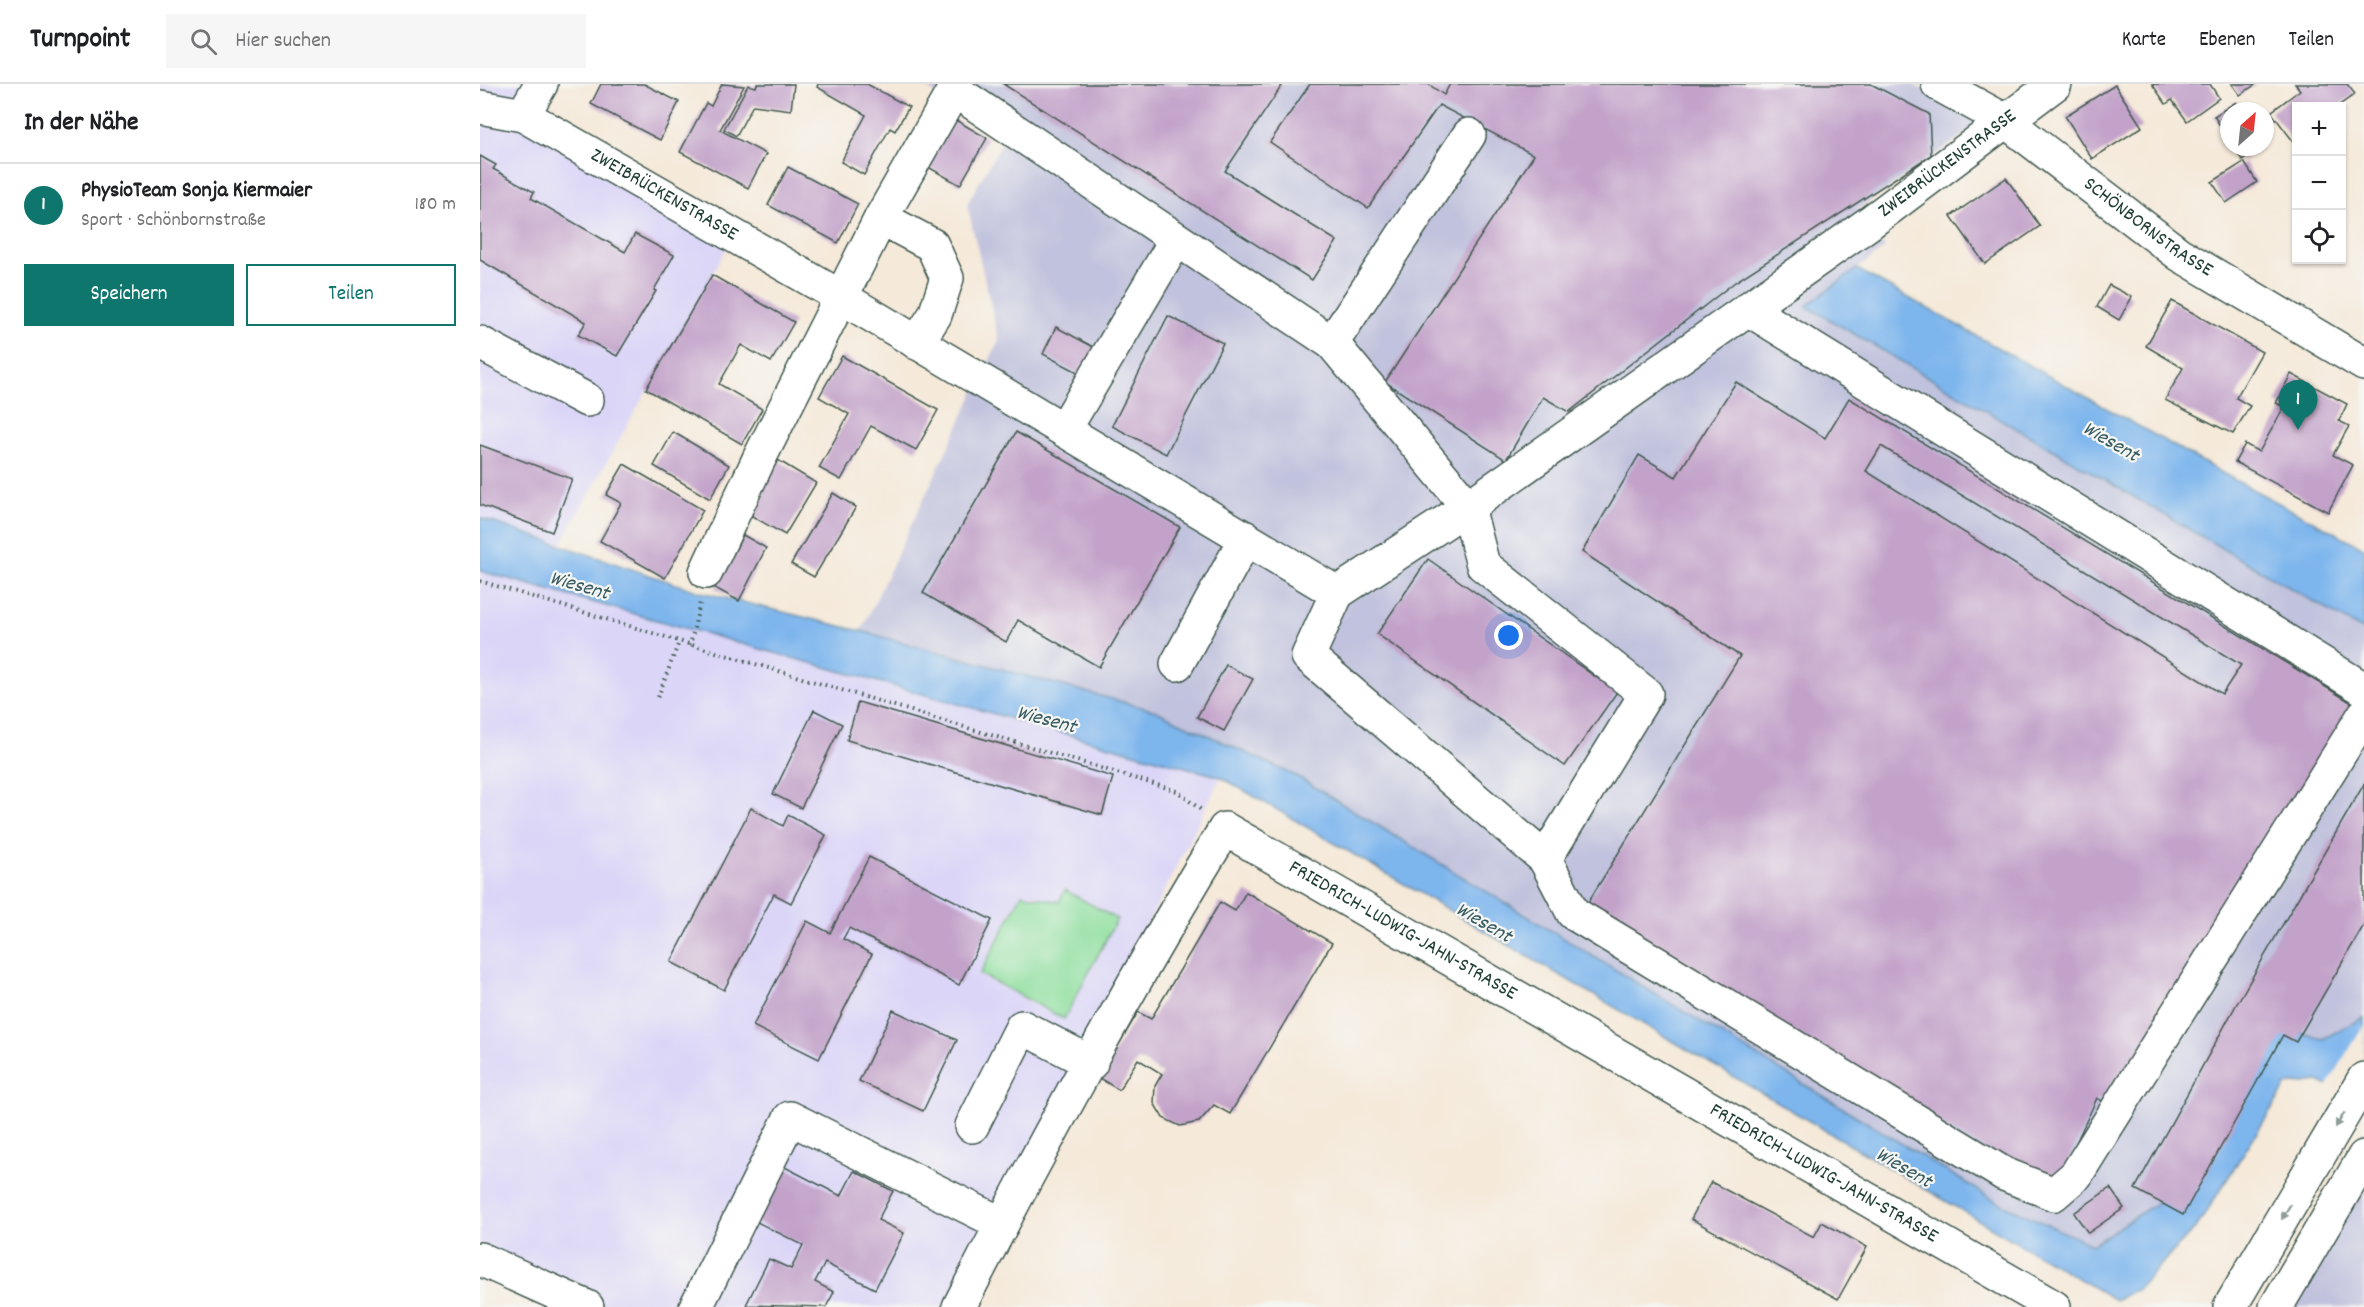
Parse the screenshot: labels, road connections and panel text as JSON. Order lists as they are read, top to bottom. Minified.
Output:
{"streets":{"street":["ZWEIBRÜCKENSTRASSE","SCHÖNBORNSTRASSE","FRIEDRICH-LUDWIG-JAHN-STRASSE"]},"crossings":[["ZWEIBRÜCKENSTRASSE","SCHÖNBORNSTRASSE"]],"water":["Wiesent"],"north":"top right","page":{"header":"Turnpoint","search":"Hier suchen","nav":["Karte","Ebenen","Teilen"],"heading":"In der Nähe","map_buttons":["+","−"],"list":[{"mark":"1","name":"PhysioTeam Sonja Kiermaier","note":"Sport · Schönbornstraße","value":"180 m"}],"buttons":["Speichern","Teilen"],"pins":"1"}}
